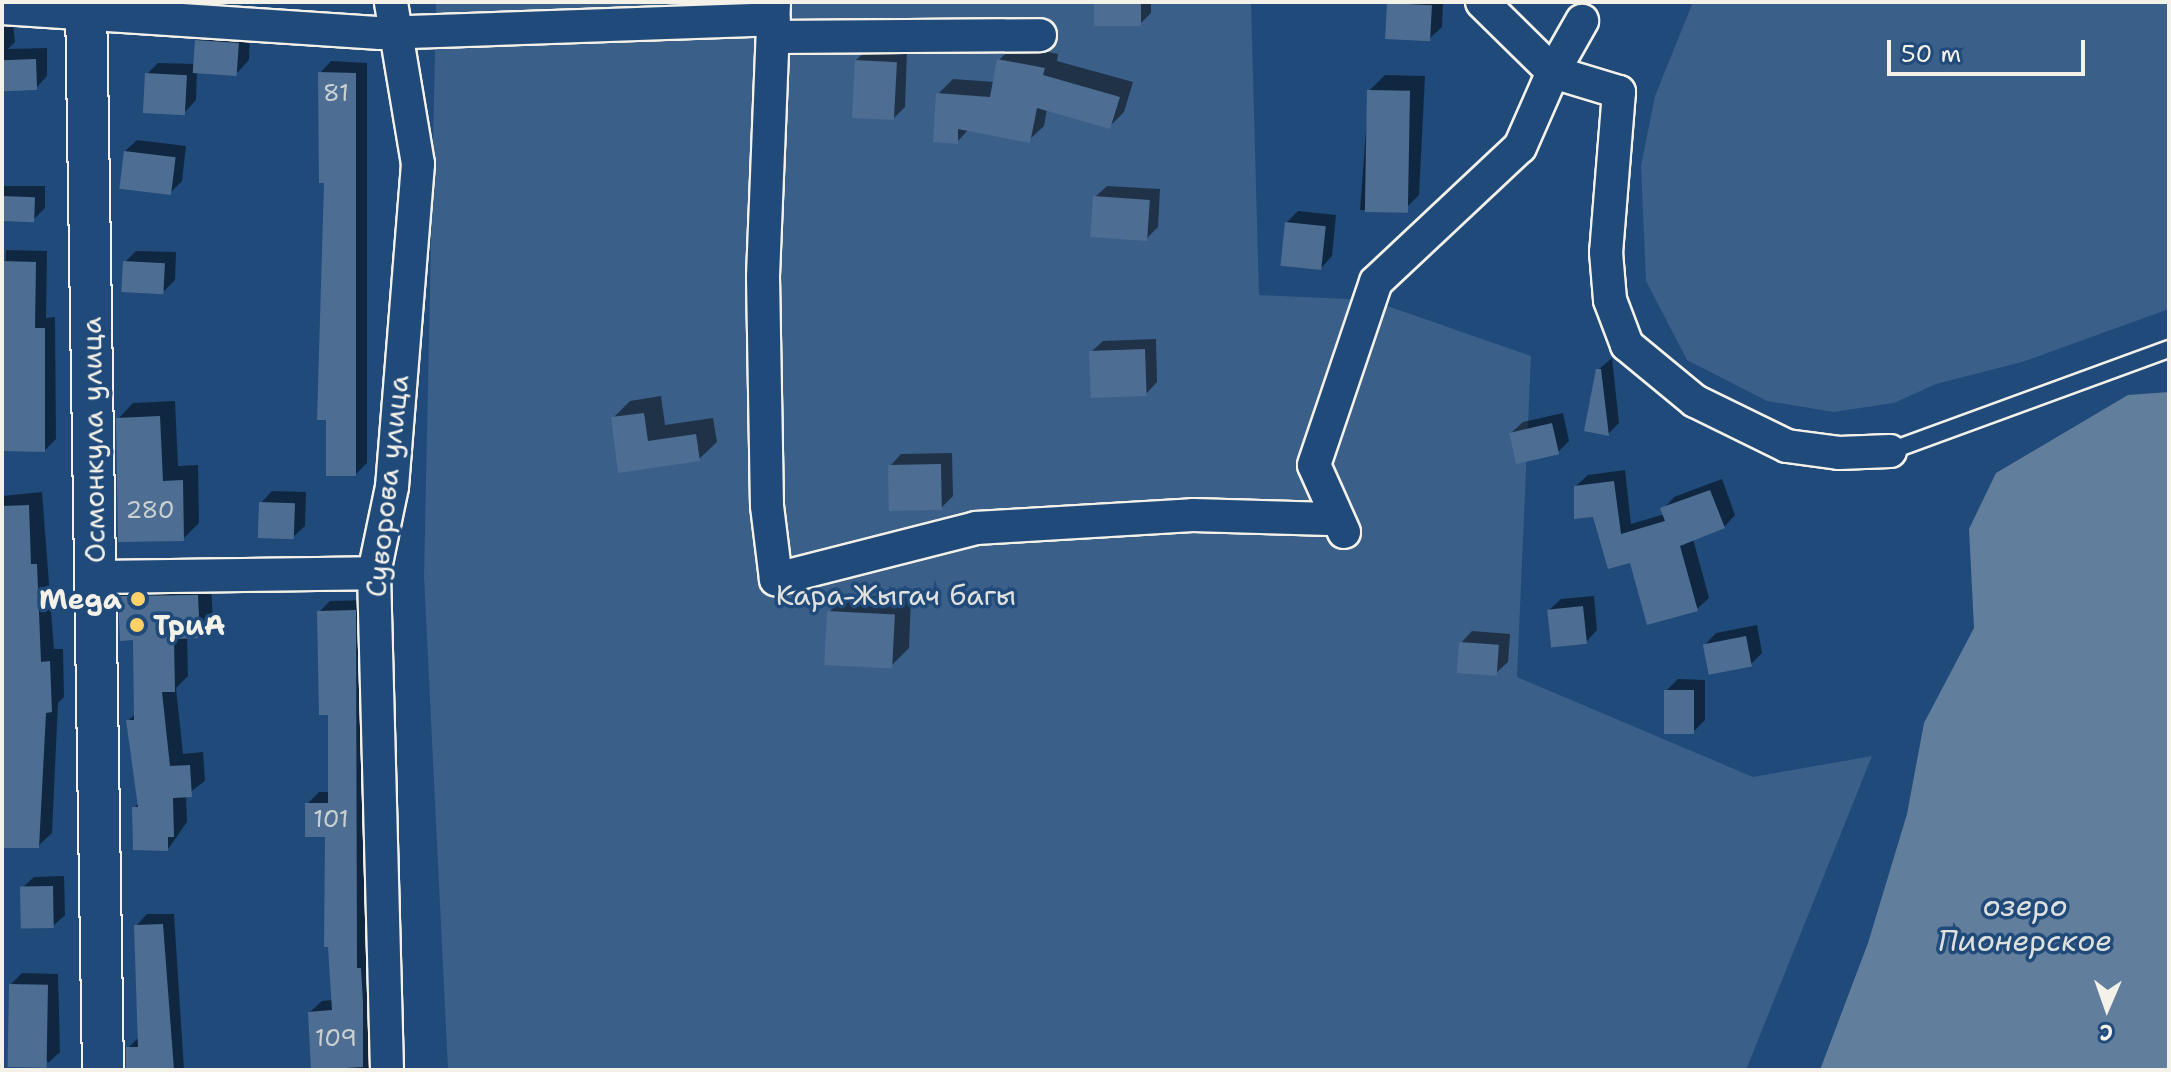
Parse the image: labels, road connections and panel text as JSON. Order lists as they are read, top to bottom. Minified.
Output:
{"streets":{"street":["Осмонкула улица","Суворова улица"]},"water":["озеро Пионерское"],"parks":["Кара-Жыгач багы"],"places":["Mega","ТриА"],"house_numbers":["81","280","101","109"],"scale_bar":"50 m","north":"bottom"}
